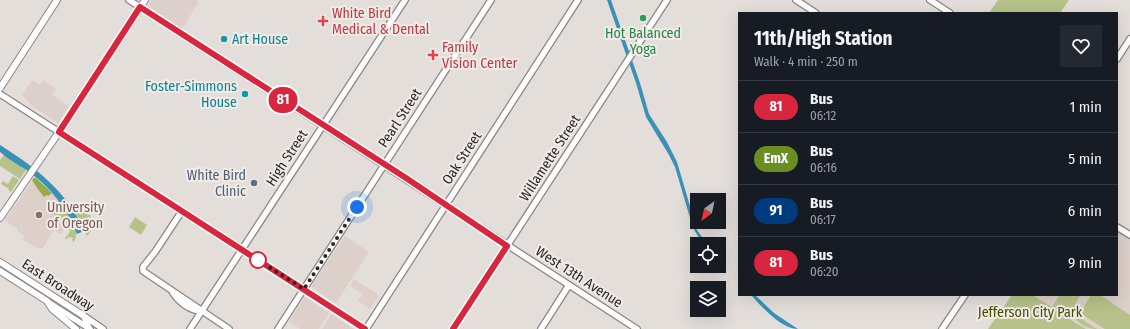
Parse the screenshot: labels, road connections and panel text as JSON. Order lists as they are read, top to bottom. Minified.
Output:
{"streets":{"main road":["Pearl Street","High Street","Oak Street","Willamette Street","West 13th Avenue","East Broadway"]},"crossings":[["Pearl Street","West 13th Avenue"],["High Street","West 13th Avenue"],["Oak Street","West 13th Avenue"],["Willamette Street","West 13th Avenue"]],"parks":["Jefferson City Park"],"places":{"other":["Hot Balanced Yoga","Art House","Foster-Simmons House","White Bird Clinic","University of Oregon"],"health":["White Bird Medical & Dental","Family Vision Center"]},"lines":["bus line 81"],"north":"bottom left","page":{"on_map":"81","heading":["11th/High Station","Walk · 4 min · 250 m"],"list":[{"mark":"81","name":"Bus","note":"06:12","value":"1 min"},{"mark":"EmX","name":"Bus","note":"06:16","value":"5 min"},{"mark":"91","name":"Bus","note":"06:17","value":"6 min"},{"mark":"81","name":"Bus","note":"06:20","value":"9 min"}]}}
